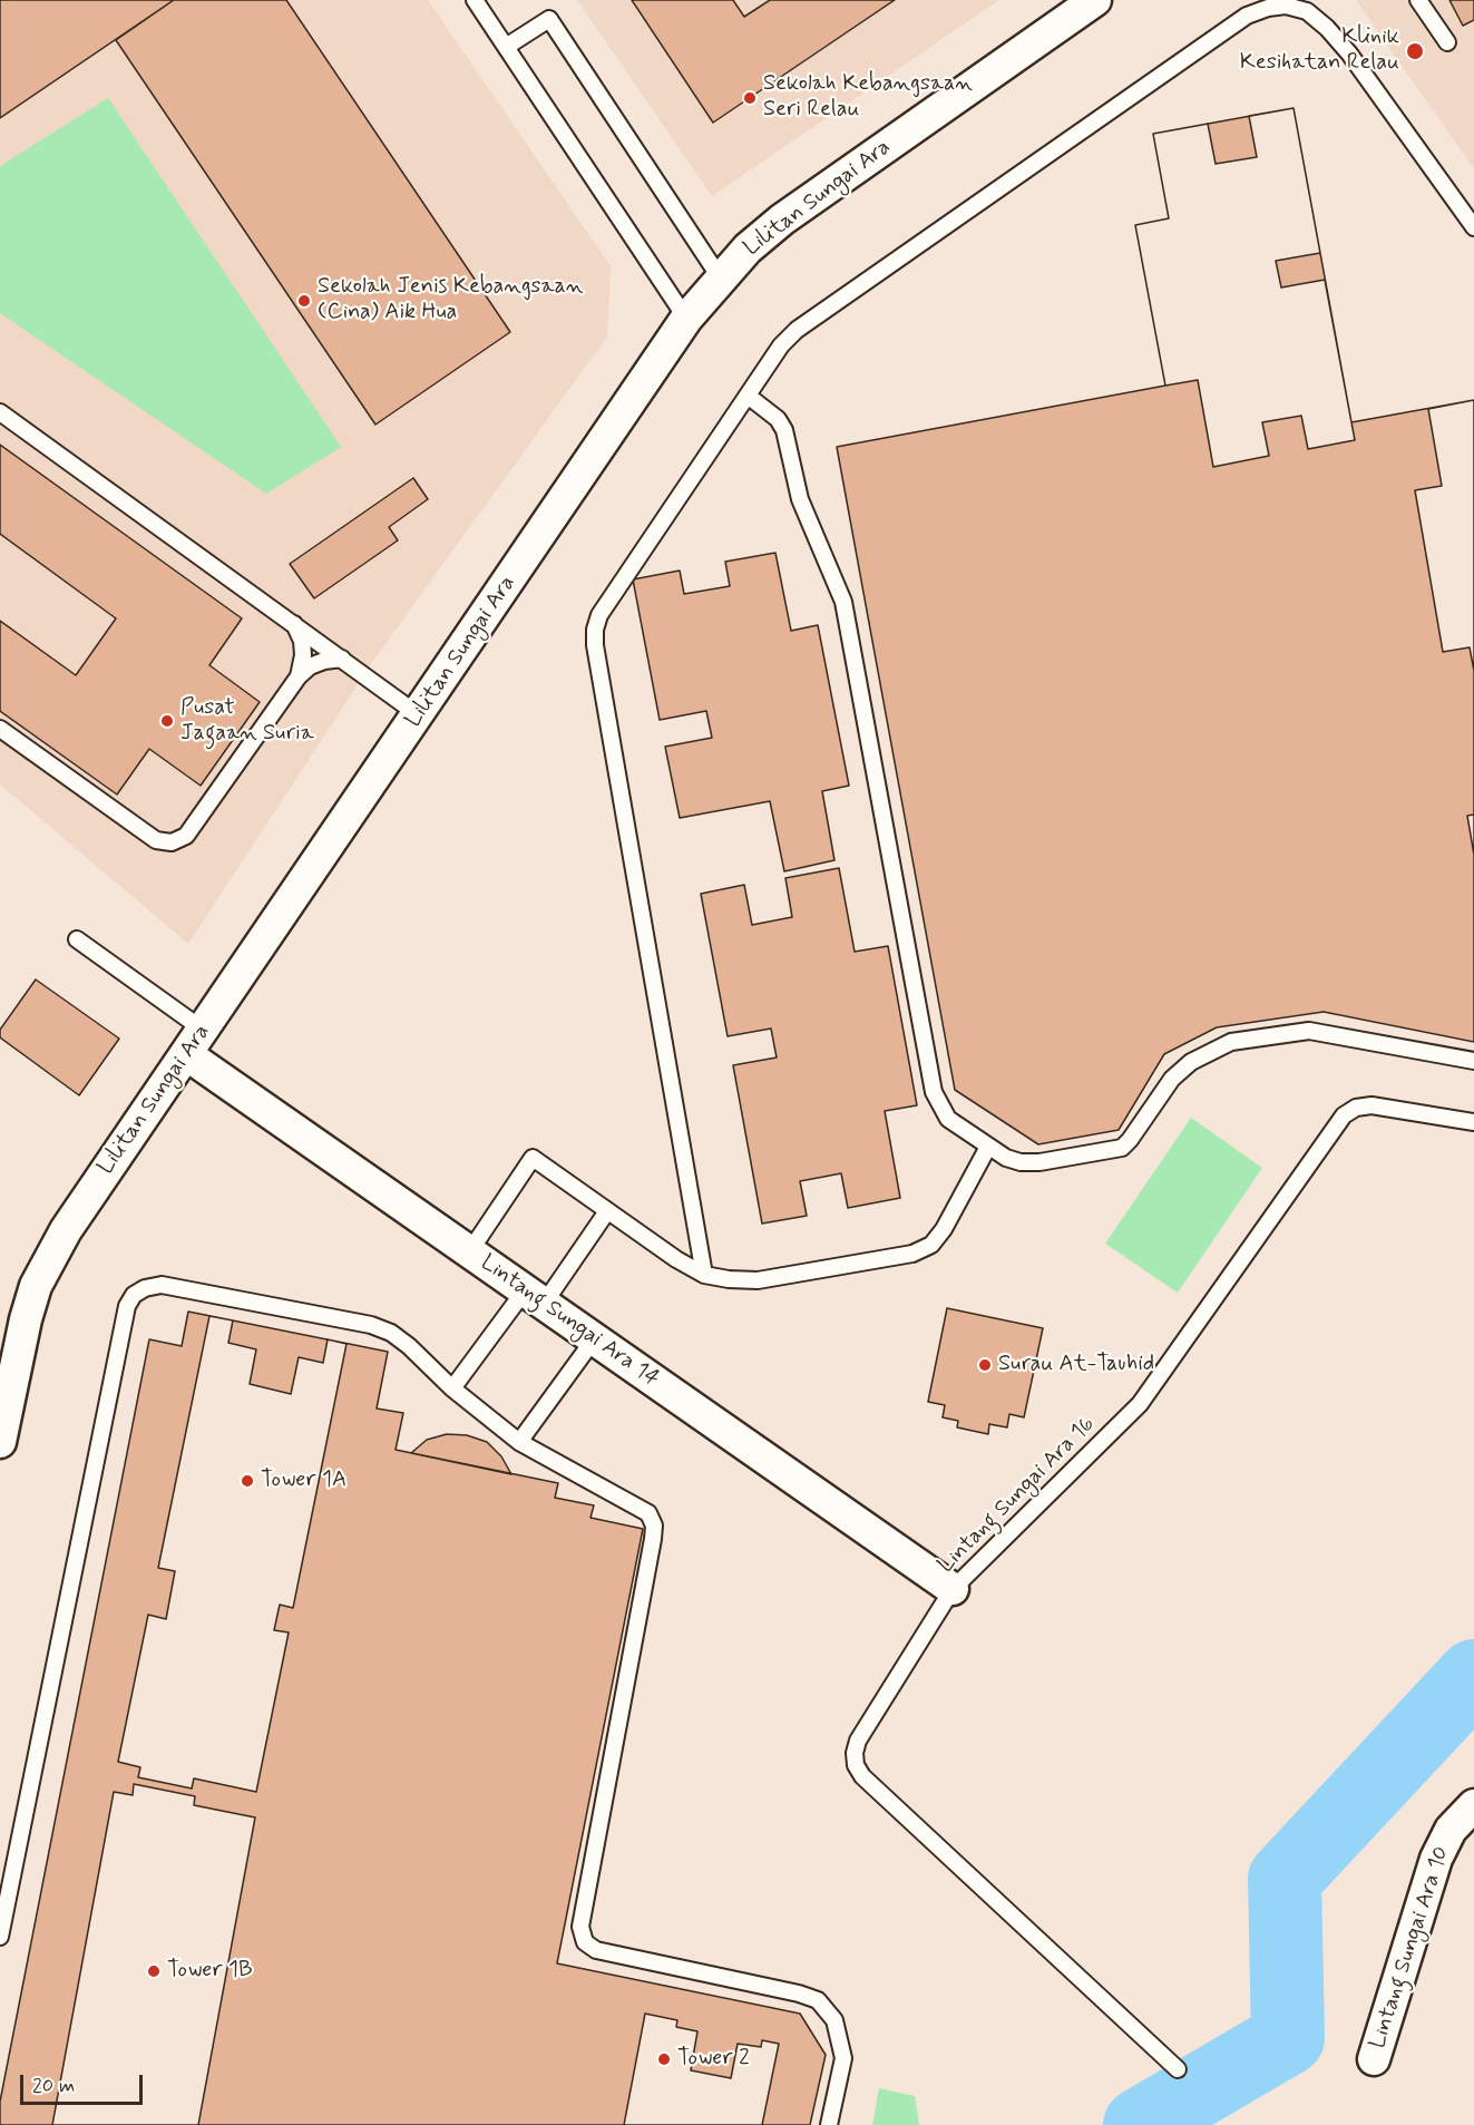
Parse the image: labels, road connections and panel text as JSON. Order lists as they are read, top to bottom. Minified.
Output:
{"streets":{"street":["Lilitan Sungai Ara","Lintang Sungai Ara 14","Lintang Sungai Ara 10"],"lane":["Lintang Sungai Ara 16"]},"crossings":[["Lilitan Sungai Ara","Lintang Sungai Ara 14"],["Lintang Sungai Ara 14","Lintang Sungai Ara 16"]],"places":["Klinik Kesihatan Relau","Sekolah Kebangsaan Seri Relau","Sekolah Jenis Kebangsaan (Cina) Aik Hua","Pusat Jagaan Suria","Surau At-Tauhid","Tower 1A","Tower 1B","Tower 2"],"scale_bar":"20 m"}
